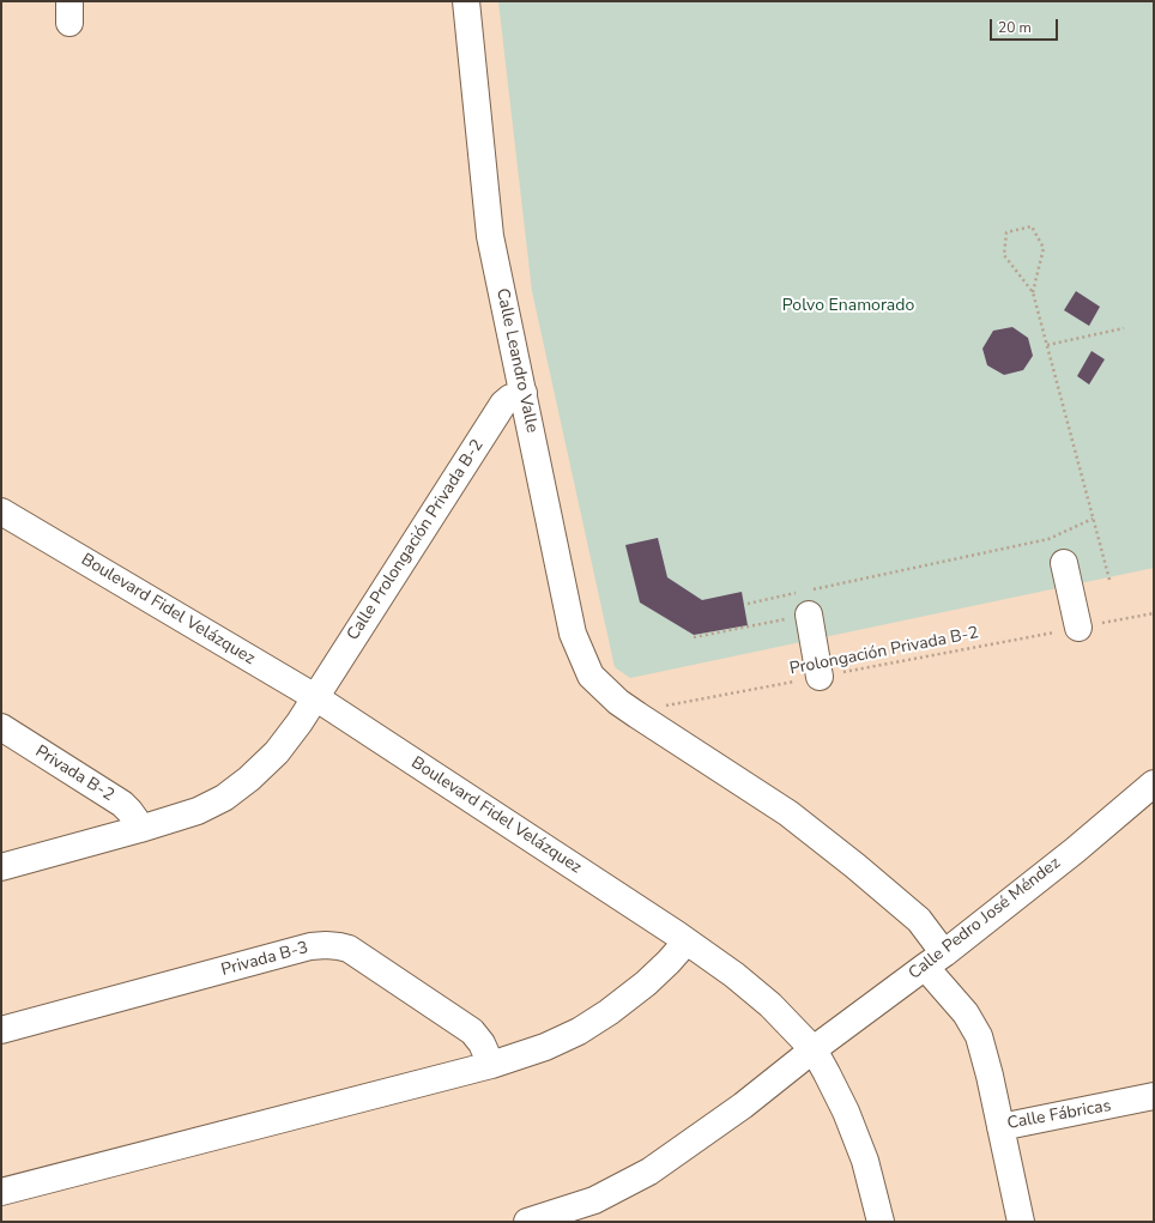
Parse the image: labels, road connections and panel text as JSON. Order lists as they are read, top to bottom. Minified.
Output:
{"streets":{"street":["Calle Leandro Valle","Calle Prolongación Privada B-2","Boulevard Fidel Velázquez","Privada B-2","Calle Pedro José Méndez","Privada B-3","Calle Fábricas"],"path":["Prolongación Privada B-2"]},"crossings":[["Calle Leandro Valle","Calle Prolongación Privada B-2"],["Calle Leandro Valle","Calle Pedro José Méndez"],["Calle Leandro Valle","Calle Fábricas"],["Calle Prolongación Privada B-2","Boulevard Fidel Velázquez"],["Boulevard Fidel Velázquez","Calle Pedro José Méndez"],["Calle Pedro José Méndez","Calle Fábricas"]],"parks":["Polvo Enamorado"],"scale_bar":"20 m"}
